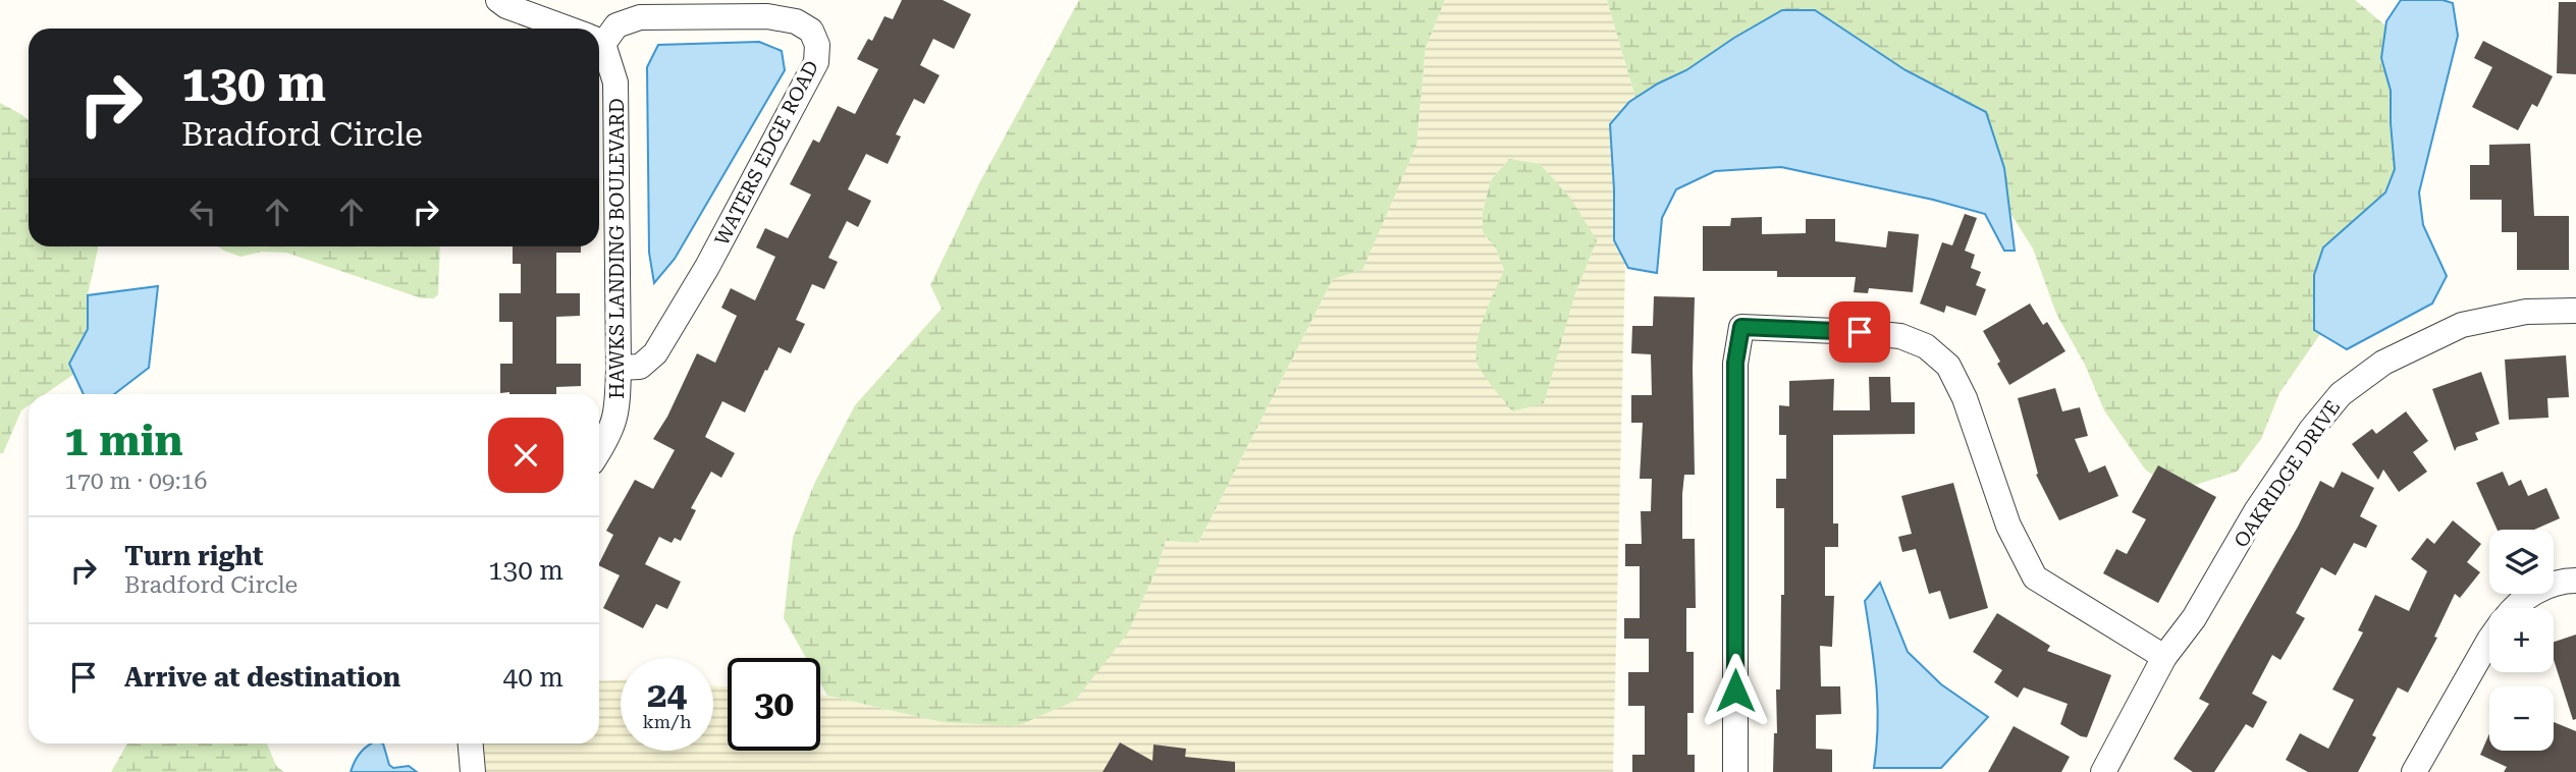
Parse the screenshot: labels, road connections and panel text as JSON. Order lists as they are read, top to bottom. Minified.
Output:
{"streets":{"street":["WATERS EDGE ROAD","HAWKS LANDING BOULEVARD","OAKRIDGE DRIVE"]},"crossings":[["WATERS EDGE ROAD","HAWKS LANDING BOULEVARD"]],"page":{"turn":["130 m","Bradford Circle"],"heading":["1 min","170 m · 09:16"],"list":[{"name":"Turn right","note":"Bradford Circle","value":"130 m"},{"name":"Arrive at destination","value":"40 m"}],"map_buttons":["+","−"],"speed":"24 km/h","limit":"30"}}
